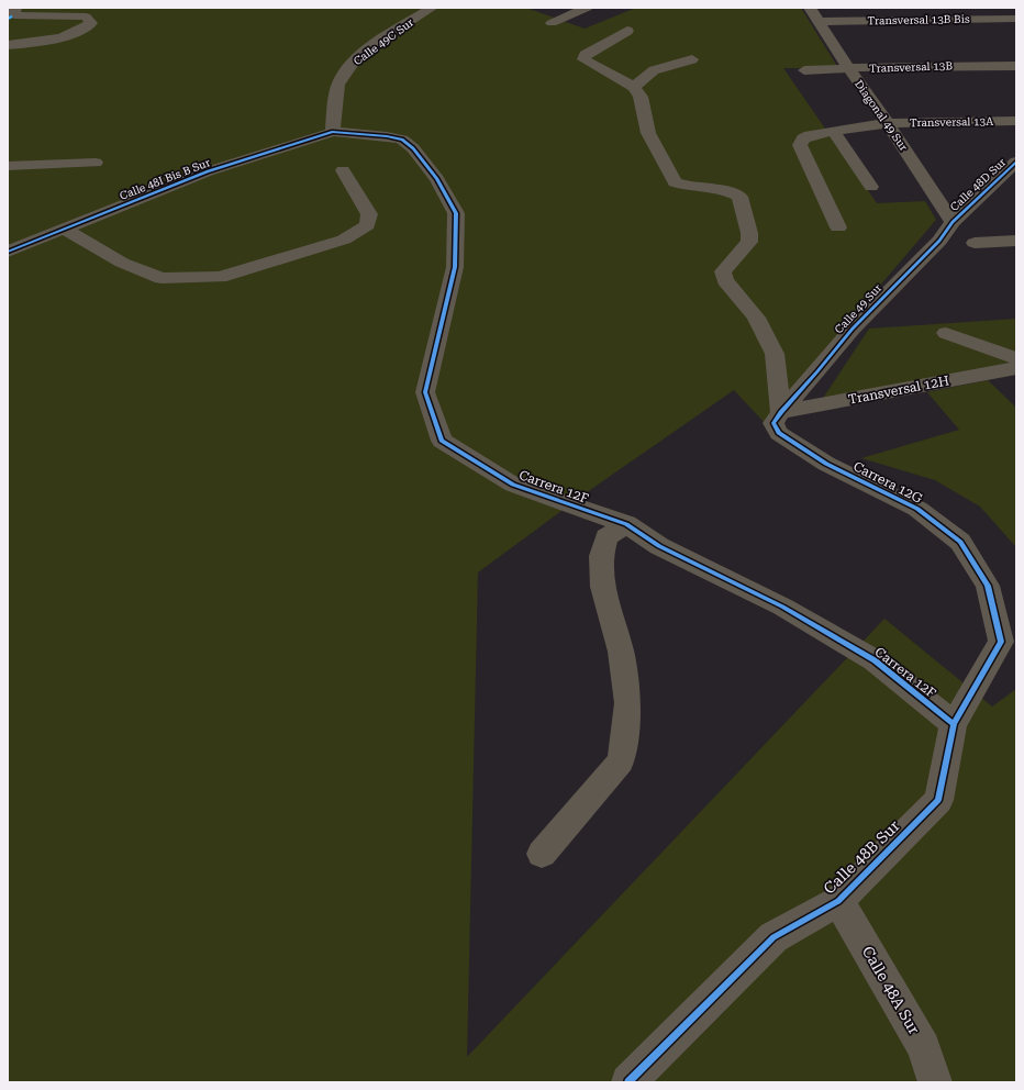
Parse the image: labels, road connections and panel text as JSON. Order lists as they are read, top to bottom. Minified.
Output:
{"streets":{"street":["Transversal 13B Bis","Calle 49C Sur","Transversal 13B","Diagonal 49 Sur","Transversal 13A","Calle 48I Bis B Sur","Calle 48D Sur","Calle 49 Sur","Transversal 12H","Carrera 12G","Carrera 12F","Calle 48B Sur","Calle 48A Sur"]},"crossings":[["Transversal 13B Bis","Diagonal 49 Sur"],["Calle 49C Sur","Calle 48I Bis B Sur"],["Calle 49C Sur","Carrera 12F"],["Transversal 13B","Diagonal 49 Sur"],["Diagonal 49 Sur","Transversal 13A"],["Diagonal 49 Sur","Calle 48D Sur"],["Diagonal 49 Sur","Calle 49 Sur"],["Calle 48I Bis B Sur","Carrera 12F"],["Calle 48D Sur","Calle 49 Sur"],["Calle 49 Sur","Transversal 12H"],["Calle 49 Sur","Carrera 12G"],["Transversal 12H","Carrera 12G"],["Carrera 12G","Calle 48B Sur"],["Carrera 12F","Calle 48B Sur"],["Calle 48B Sur","Calle 48A Sur"]]}
